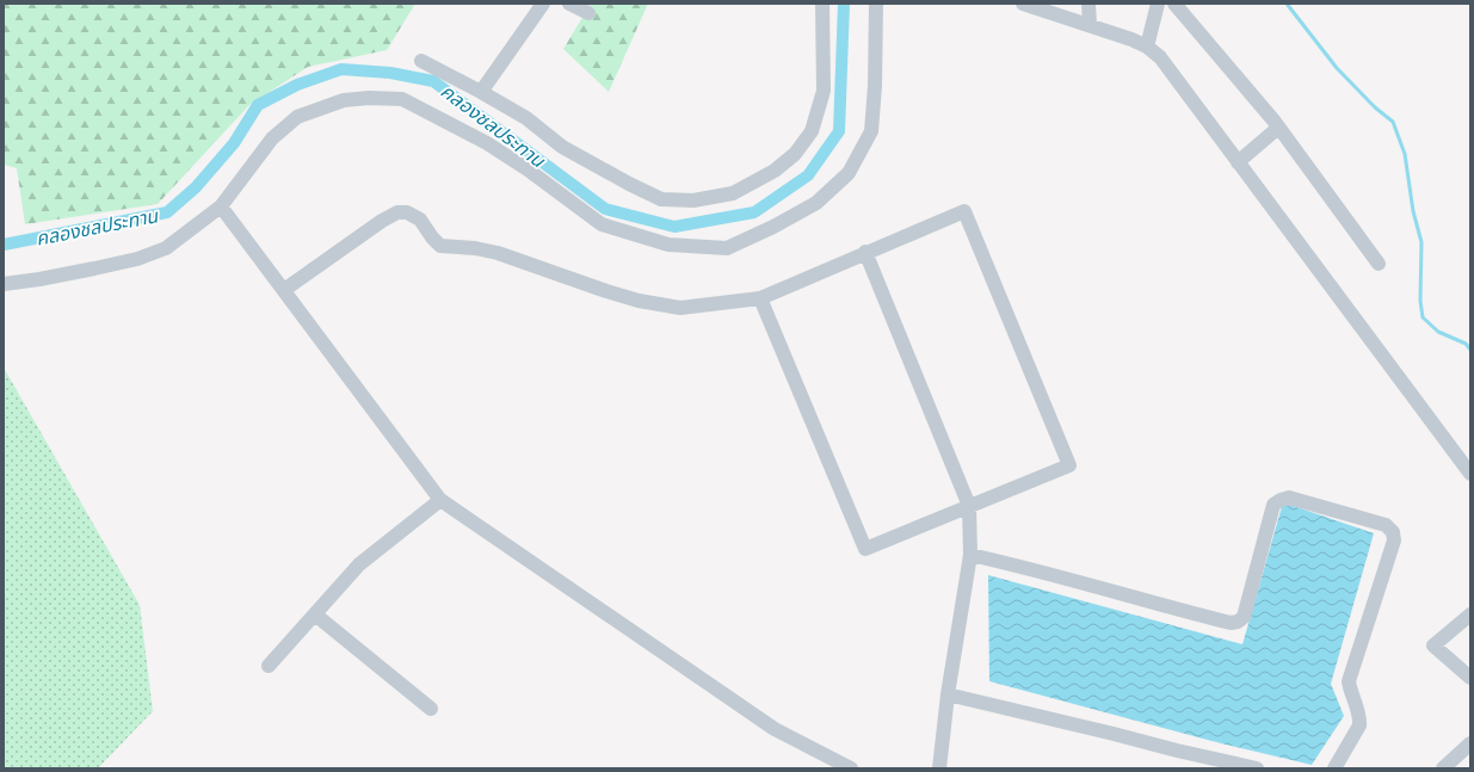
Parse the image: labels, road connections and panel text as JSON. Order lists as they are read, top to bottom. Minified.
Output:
{"water":["คลองชลประทาน"]}
